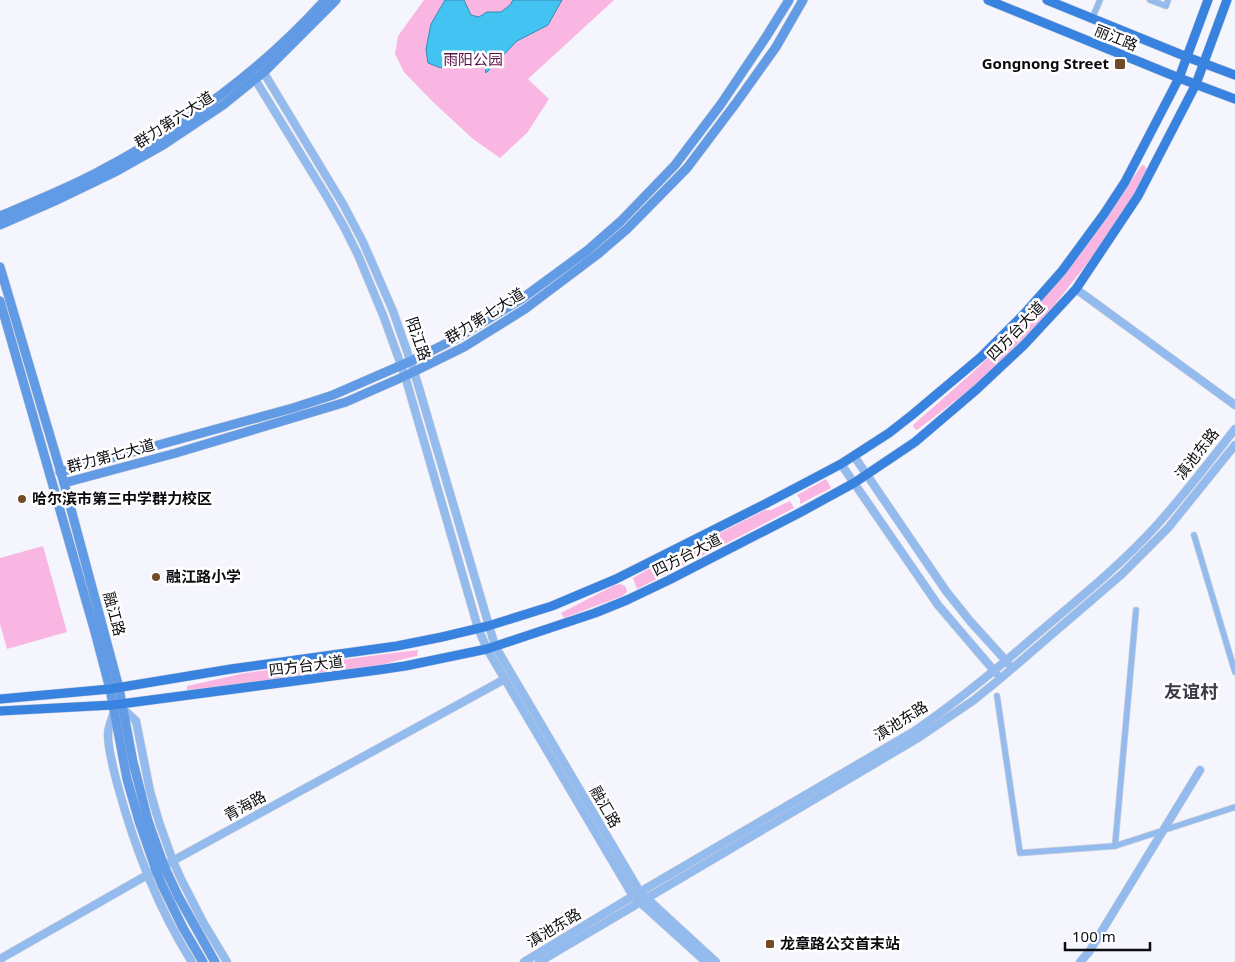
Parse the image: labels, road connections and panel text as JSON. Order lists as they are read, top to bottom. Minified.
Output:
{"streets":{"main road":["丽江路","群力第六大道","群力第七大道","四方台大道","融江路"],"street":["阳江路","滇池东路","青海路","融汇路"]},"crossings":[["丽江路","四方台大道"],["群力第六大道","阳江路"],["群力第七大道","阳江路"],["群力第七大道","融江路"],["四方台大道","阳江路"],["四方台大道","融江路"],["四方台大道","融汇路"],["阳江路","融汇路"],["滇池东路","融汇路"],["融江路","青海路"],["青海路","融汇路"]],"districts":["友谊村"],"parks":["雨阳公园"],"places":{"transit":["Gongnong Street","龙章路公交首末站"],"other":["哈尔滨市第三中学群力校区","融江路小学"]},"scale_bar":"100 m"}
